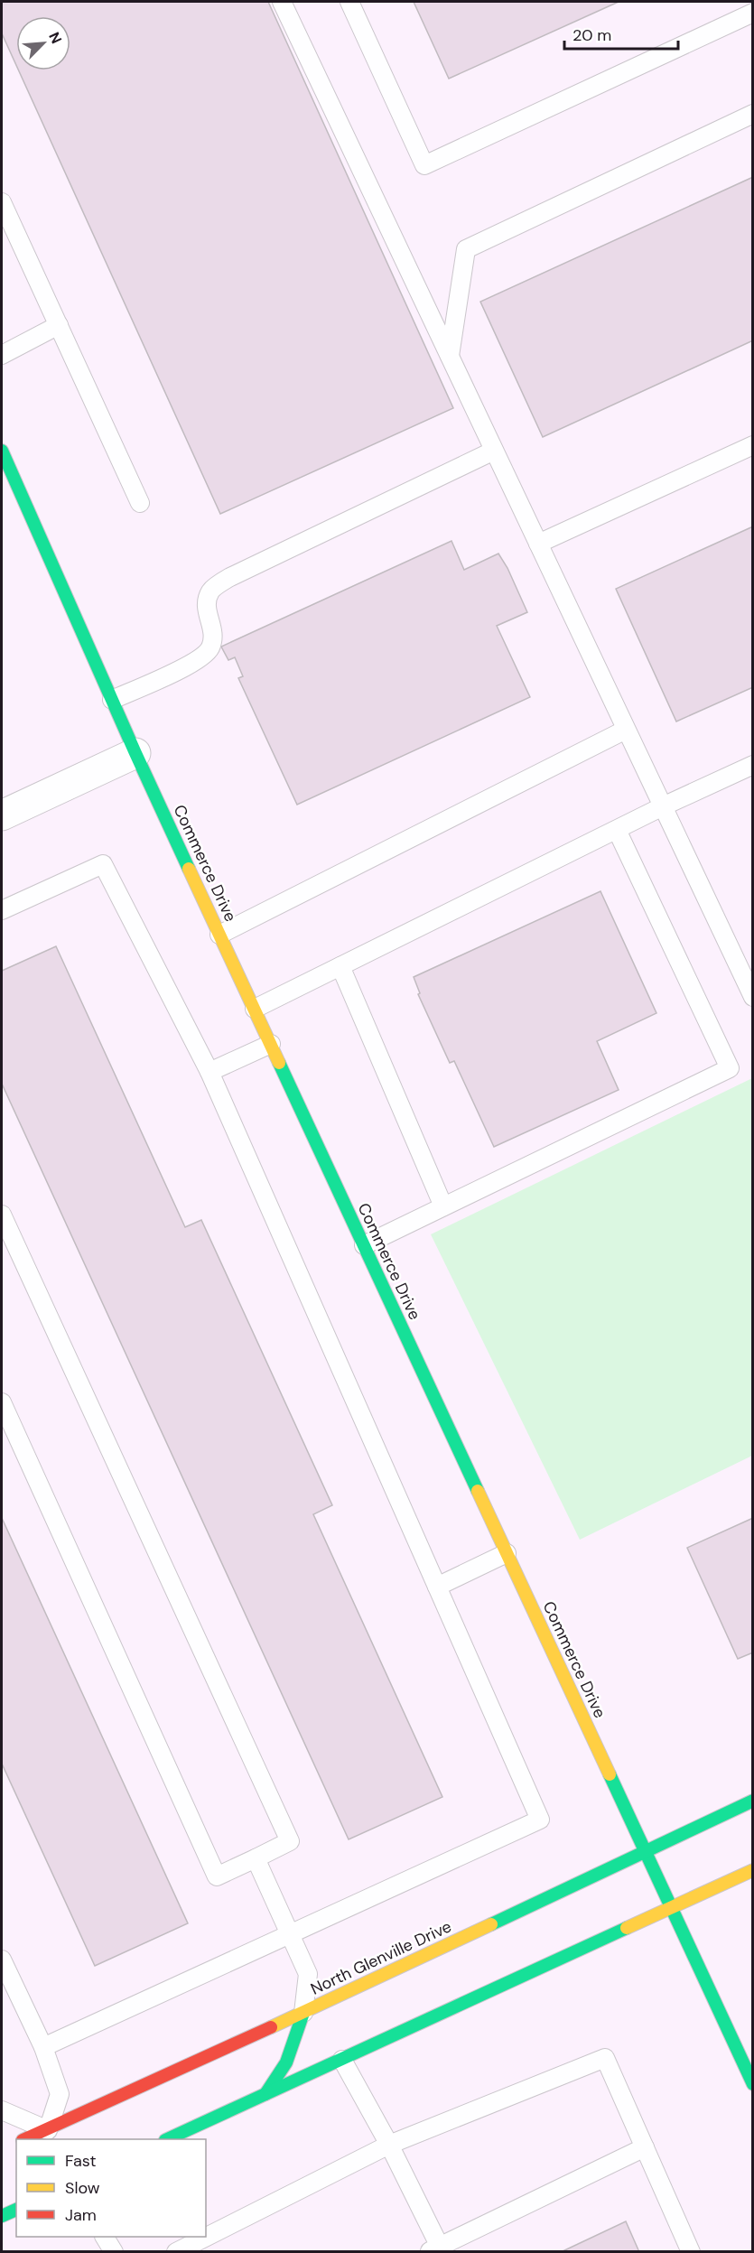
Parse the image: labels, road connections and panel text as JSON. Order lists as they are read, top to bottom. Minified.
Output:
{"streets":{"street":["Commerce Drive","North Glenville Drive"]},"crossings":[["Commerce Drive","North Glenville Drive"]],"legend":["Fast","Slow","Jam"],"scale_bar":"20 m","north":"top right"}
